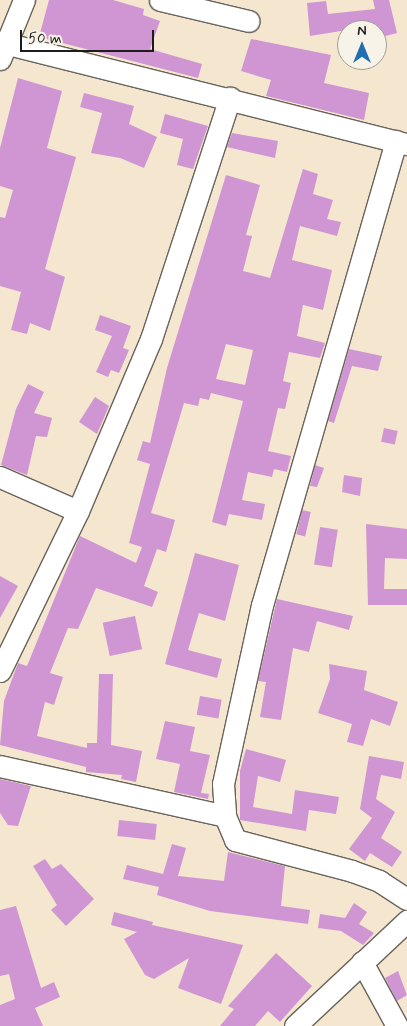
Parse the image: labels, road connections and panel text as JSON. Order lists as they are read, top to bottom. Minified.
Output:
{"scale_bar":"50 m","north":"top"}
